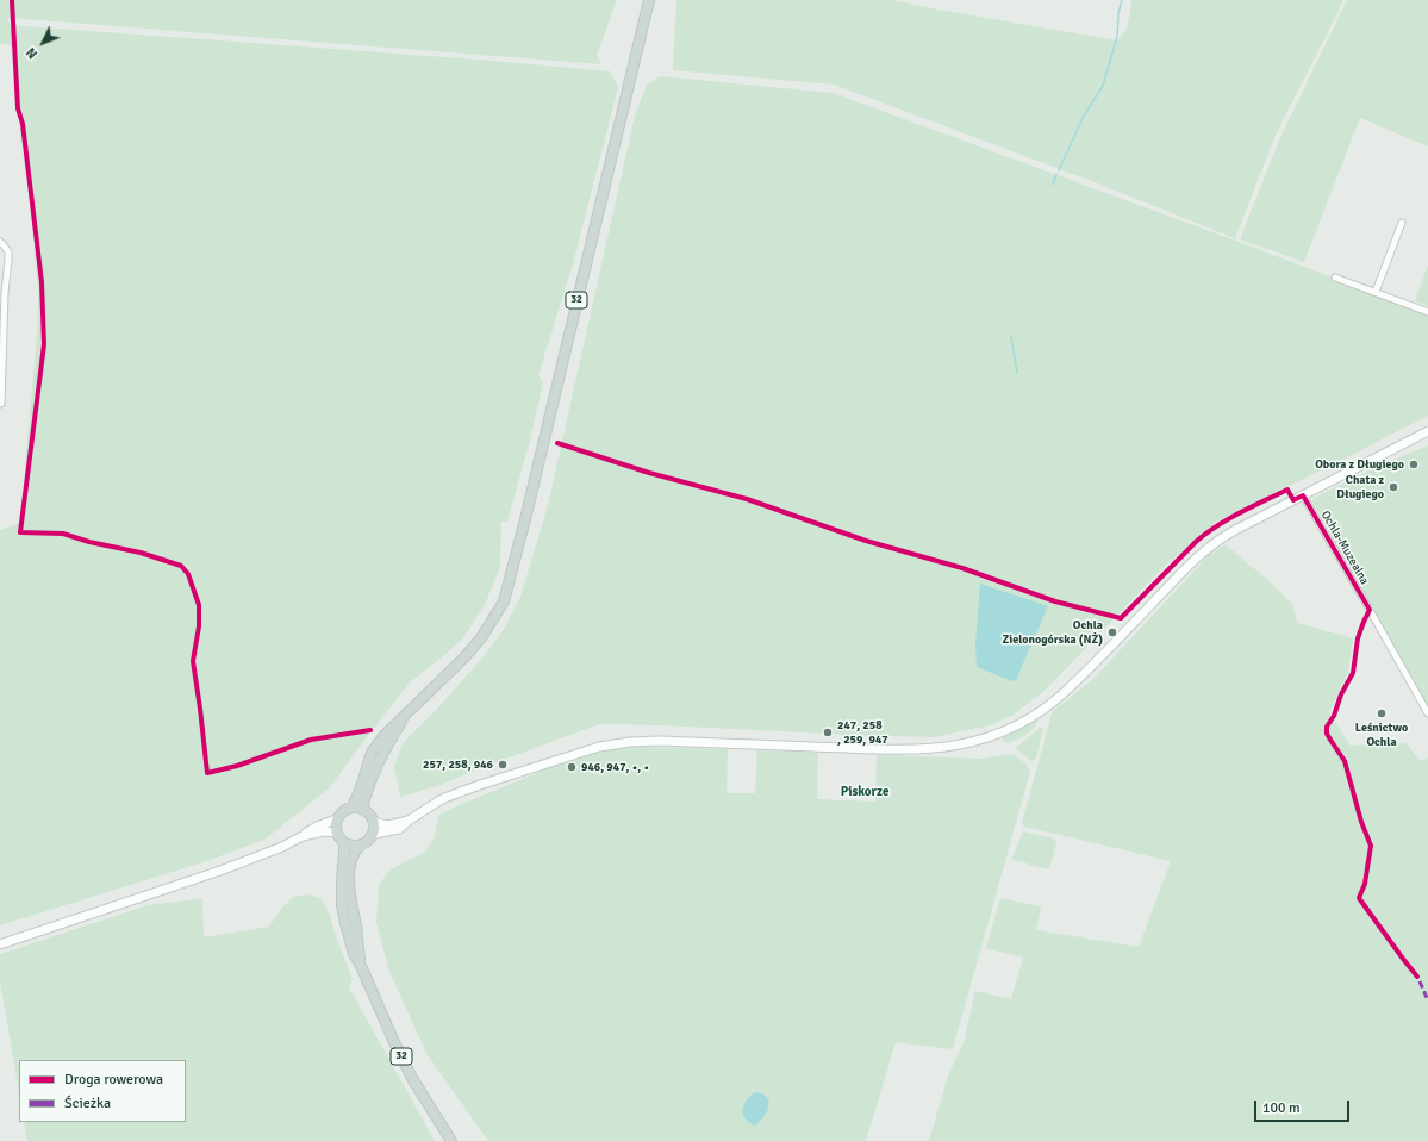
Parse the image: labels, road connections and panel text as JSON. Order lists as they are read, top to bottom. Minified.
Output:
{"streets":{"main road":["32"],"street":["Ochla-Muzealna"]},"districts":["Piskorze"],"places":["Obora z Długiego","Chata z Długiego","Ochla Zielonogórska (NŻ)","Leśnictwo Ochla","247, 258 , 259, 947","257, 258, 946","946, 947, •, •"],"legend":["Droga rowerowa","Ścieżka"],"scale_bar":"100 m","north":"bottom left"}
